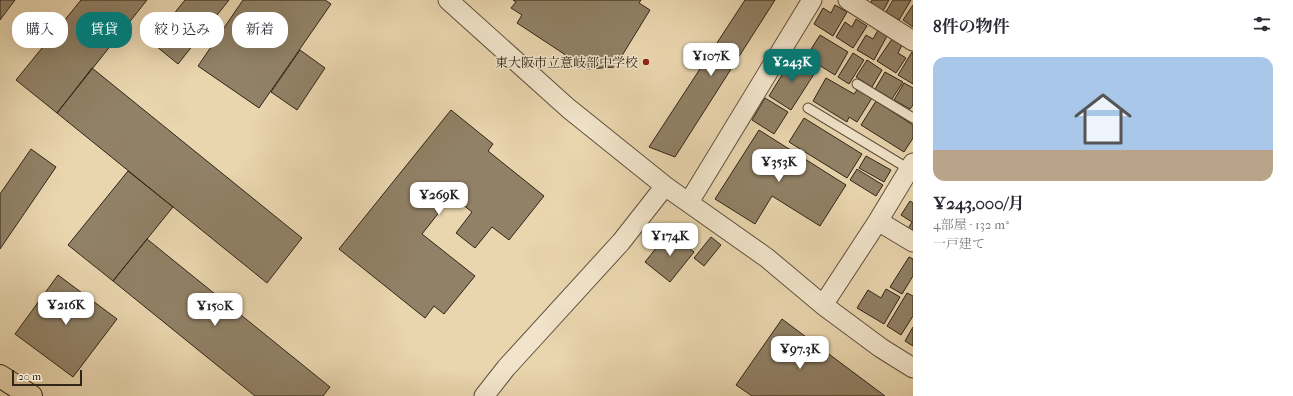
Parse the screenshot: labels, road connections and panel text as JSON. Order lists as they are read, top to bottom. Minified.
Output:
{"places":["東大阪市立意岐部中学校"],"scale_bar":"20 m","page":{"heading":"8件の物件","chip":["購入","賃貸","絞り込み","新着"],"price":["¥107K","¥243K","¥353K","¥269K","¥174K","¥216K","¥150K","¥97.3K"],"list":[{"name":"¥243,000/月","note":"4部屋 · 132 m² · 一戸建て"}],"scale":"20 m"}}
